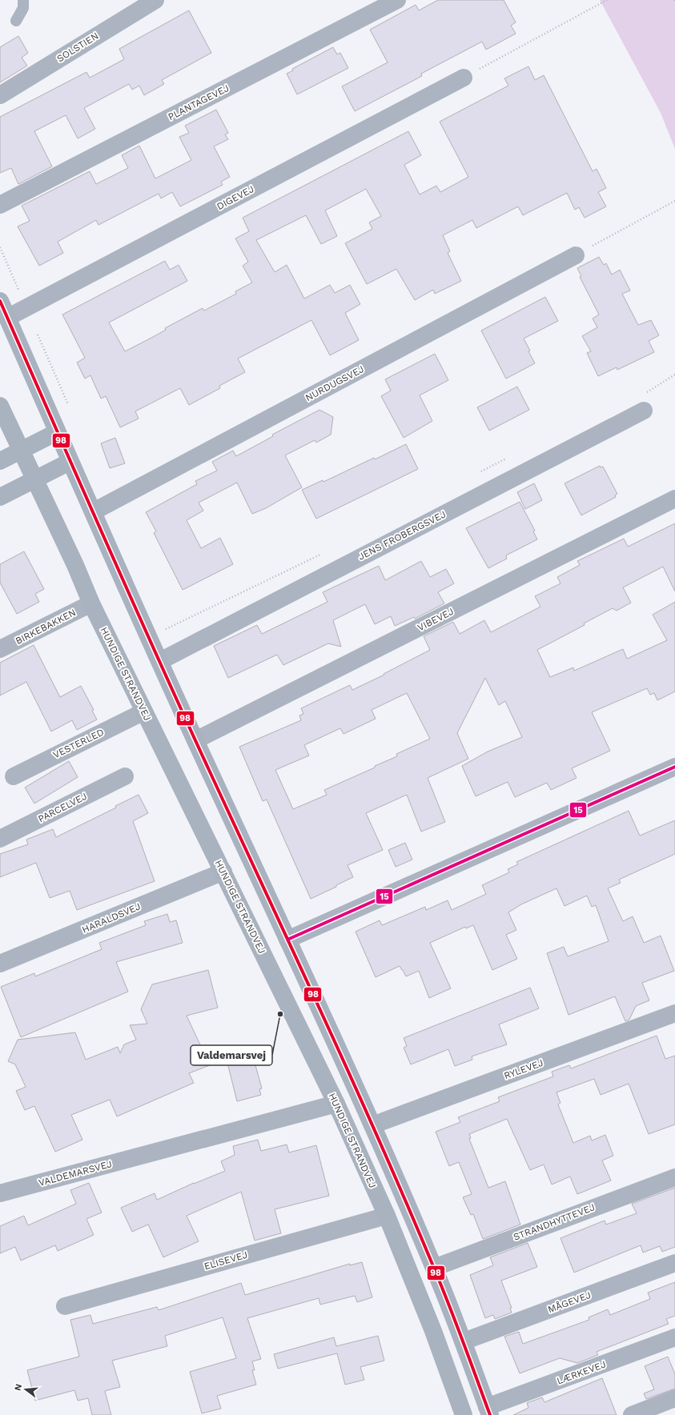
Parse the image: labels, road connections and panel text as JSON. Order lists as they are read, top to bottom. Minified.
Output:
{"streets":{"main road":["HUNDIGE STRANDVEJ"],"street":["SOLSTIEN","PLANTAGEVEJ","DIGEVEJ","NURDUGSVEJ","JENS FROBERGSVEJ","VIBEVEJ","BIRKEBAKKEN","VESTERLED","PARCELVEJ","HARALDSVEJ","RYLEVEJ","VALDEMARSVEJ","STRANDHYTTEVEJ","ELISEVEJ","MÅGEVEJ","LÆRKEVEJ"]},"crossings":[["BIRKEBAKKEN","HUNDIGE STRANDVEJ"],["HUNDIGE STRANDVEJ","VESTERLED"],["HUNDIGE STRANDVEJ","HARALDSVEJ"],["HUNDIGE STRANDVEJ","VALDEMARSVEJ"],["HUNDIGE STRANDVEJ","ELISEVEJ"]],"places":["Valdemarsvej"],"lines":["transit line 98","transit line 15"],"north":"left"}
